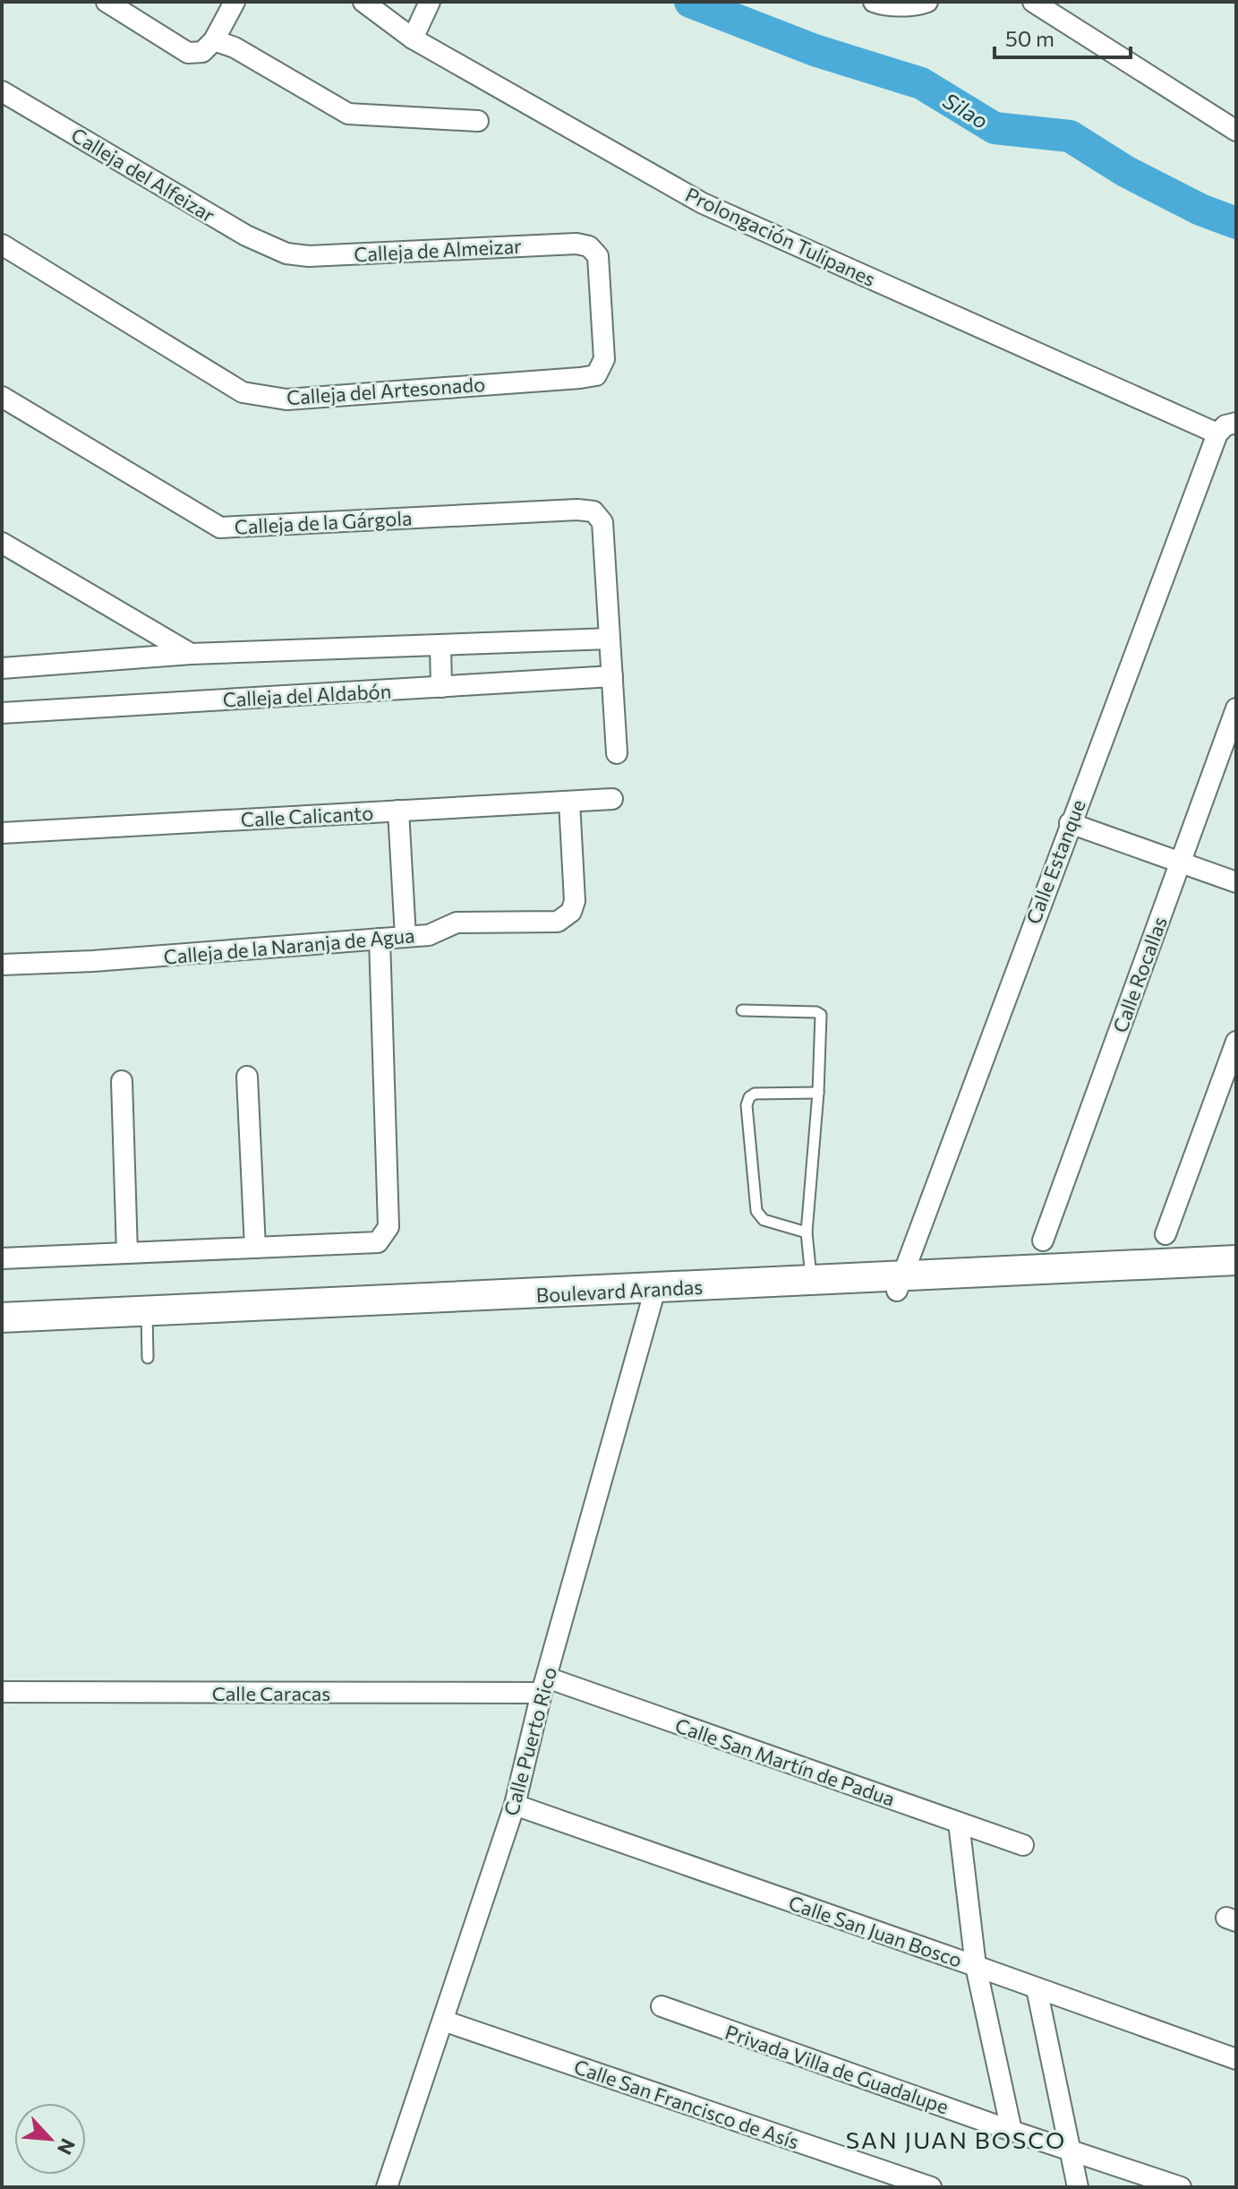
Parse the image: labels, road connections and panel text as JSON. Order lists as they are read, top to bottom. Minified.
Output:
{"streets":{"main road":["Boulevard Arandas"],"street":["Calleja del Alfeizar","Prolongación Tulipanes","Calleja de Almeizar","Calleja del Artesonado","Calleja de la Gárgola","Calleja del Aldabón","Calle Calicanto","Calle Estanque","Calleja de la Naranja de Agua","Calle Rocallas","Calle Caracas","Calle Puerto Rico","Calle San Martín de Padua","Calle San Juan Bosco","Privada Villa de Guadalupe","Calle San Francisco de Asís"]},"crossings":[["Calleja del Alfeizar","Calleja de Almeizar"],["Prolongación Tulipanes","Calle Estanque"],["Calleja de Almeizar","Calleja del Artesonado"],["Calle Calicanto","Calleja de la Naranja de Agua"],["Calle Estanque","Boulevard Arandas"],["Boulevard Arandas","Calle Puerto Rico"],["Calle Caracas","Calle Puerto Rico"],["Calle Caracas","Calle San Martín de Padua"],["Calle Puerto Rico","Calle San Martín de Padua"],["Calle Puerto Rico","Calle San Juan Bosco"],["Calle Puerto Rico","Calle San Francisco de Asís"]],"districts":["SAN JUAN BOSCO"],"water":["Silao"],"scale_bar":"50 m","north":"bottom right"}
